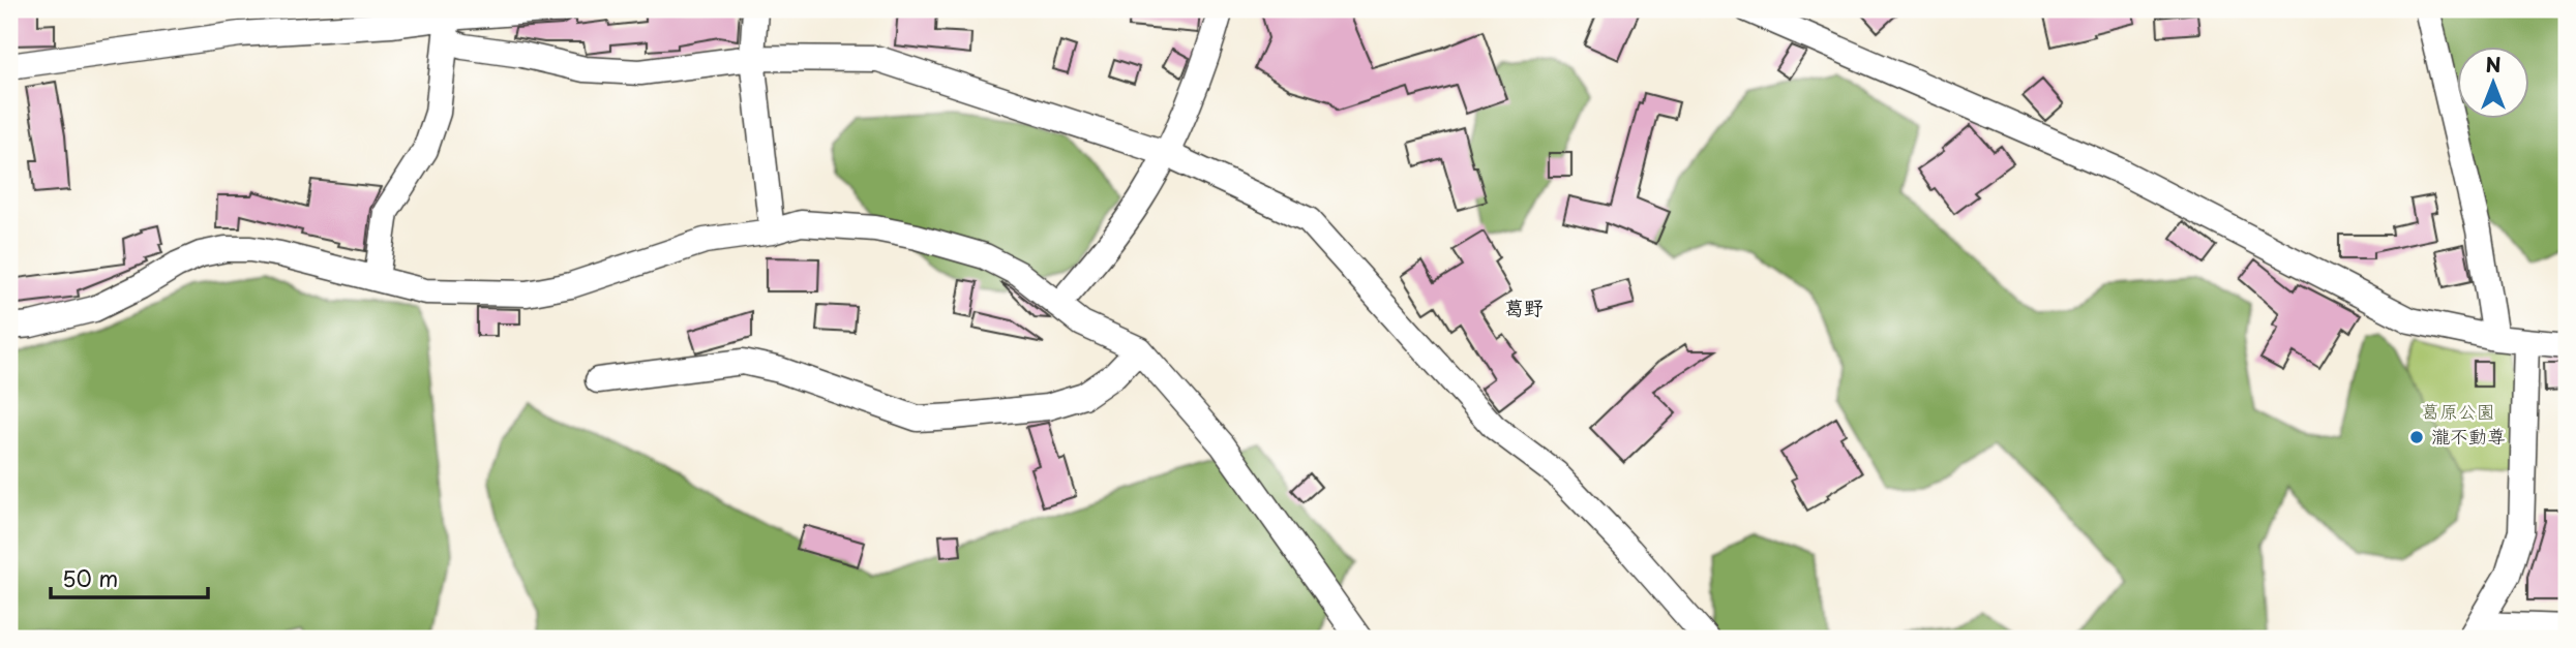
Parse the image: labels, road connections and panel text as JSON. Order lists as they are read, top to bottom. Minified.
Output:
{"districts":["葛野"],"parks":["葛原公園"],"places":["瀧不動尊"],"scale_bar":"50 m","north":"top"}
